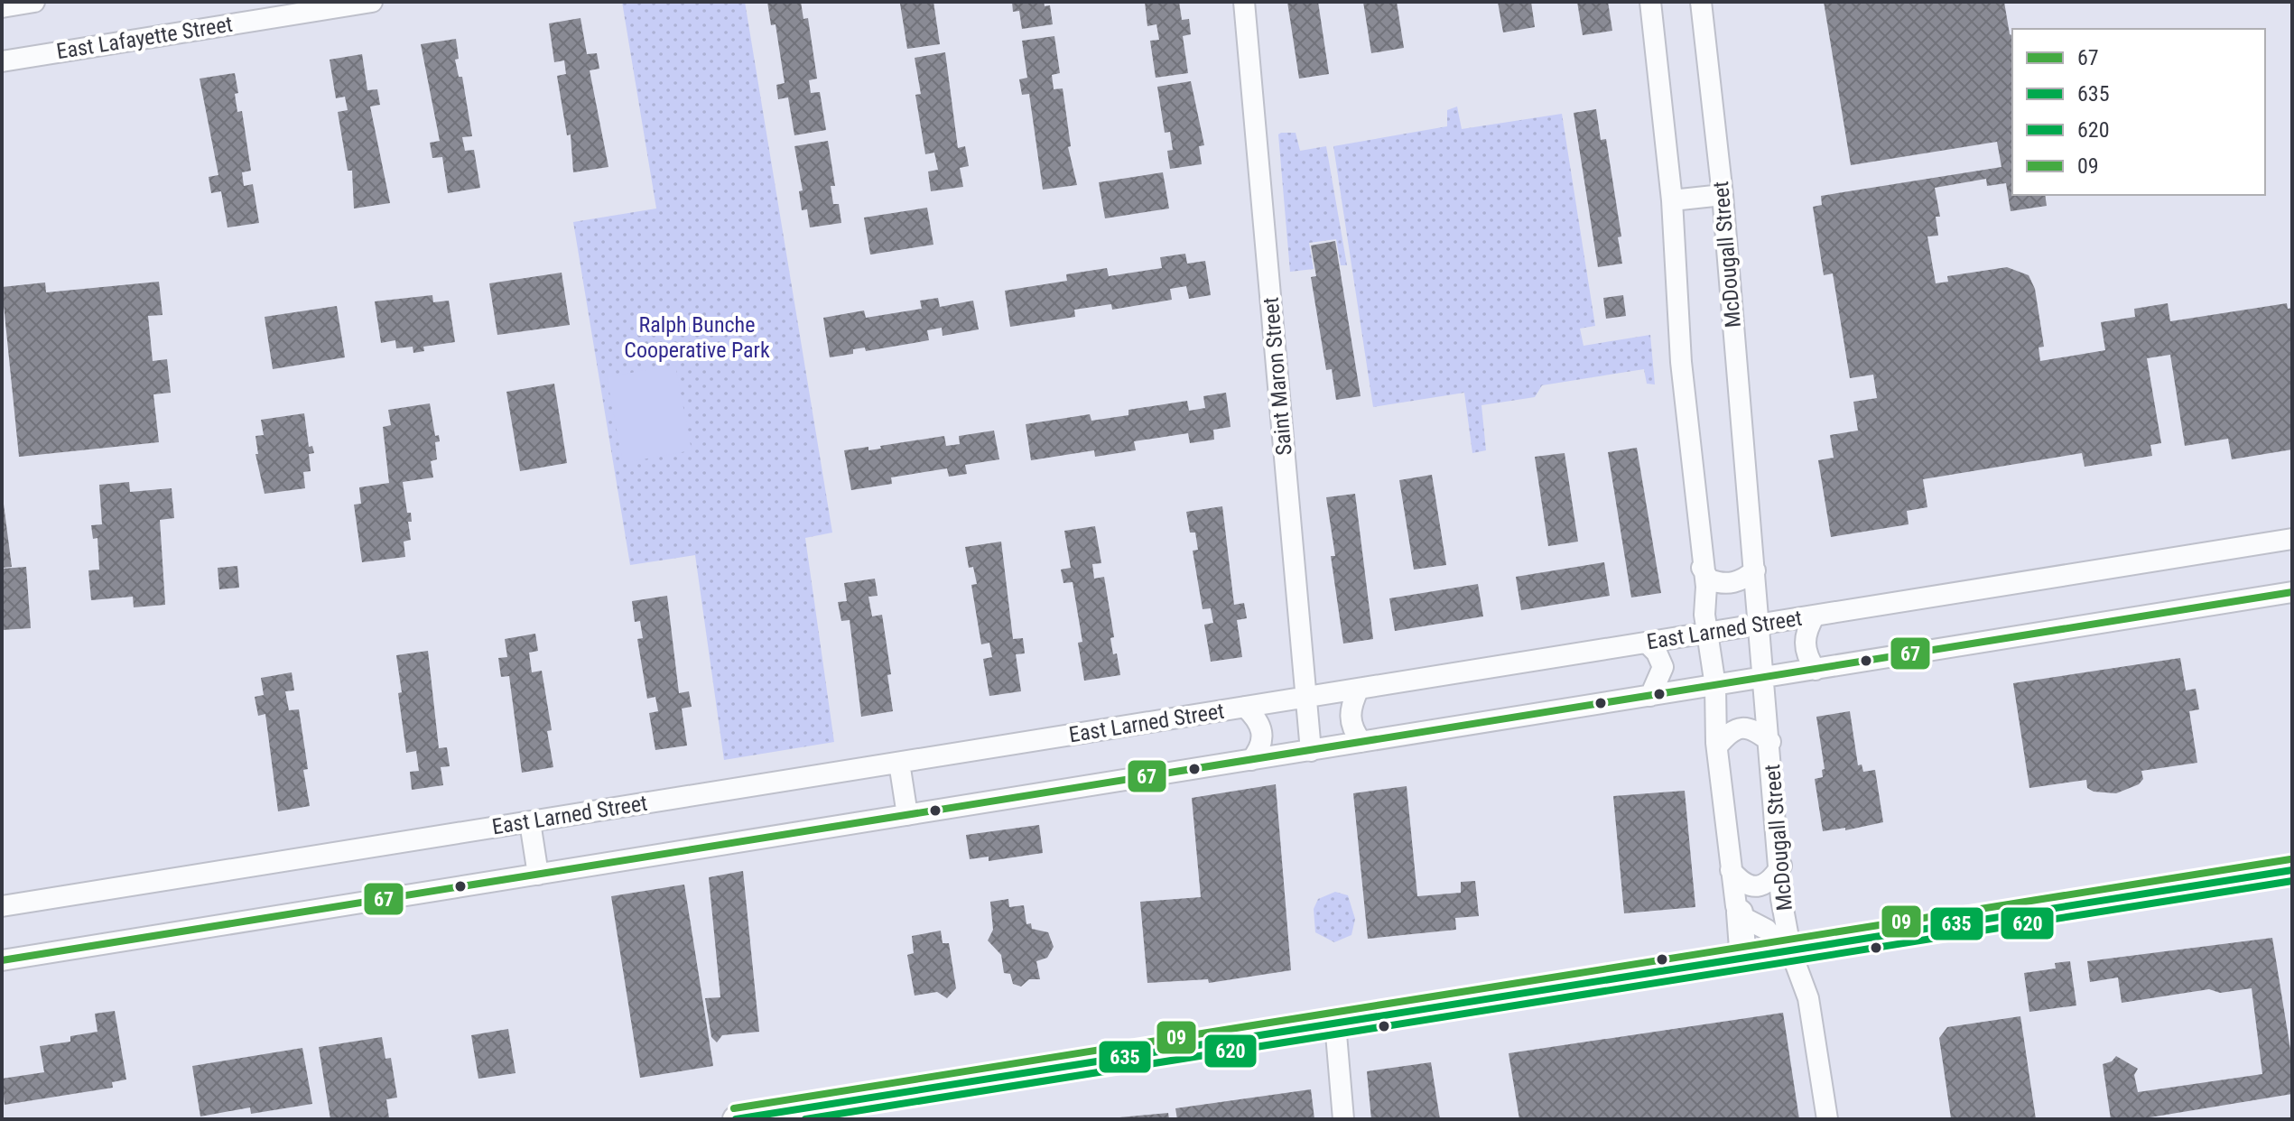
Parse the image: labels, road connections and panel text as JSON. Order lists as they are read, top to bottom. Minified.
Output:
{"streets":{"street":["East Lafayette Street","McDougall Street","Saint Maron Street","East Larned Street"]},"crossings":[["McDougall Street","East Larned Street"],["Saint Maron Street","East Larned Street"]],"parks":["Ralph Bunche Cooperative Park"],"lines":["transit line 67","transit line 09","transit line 635","transit line 620"],"legend":["67","635","620","09"]}
